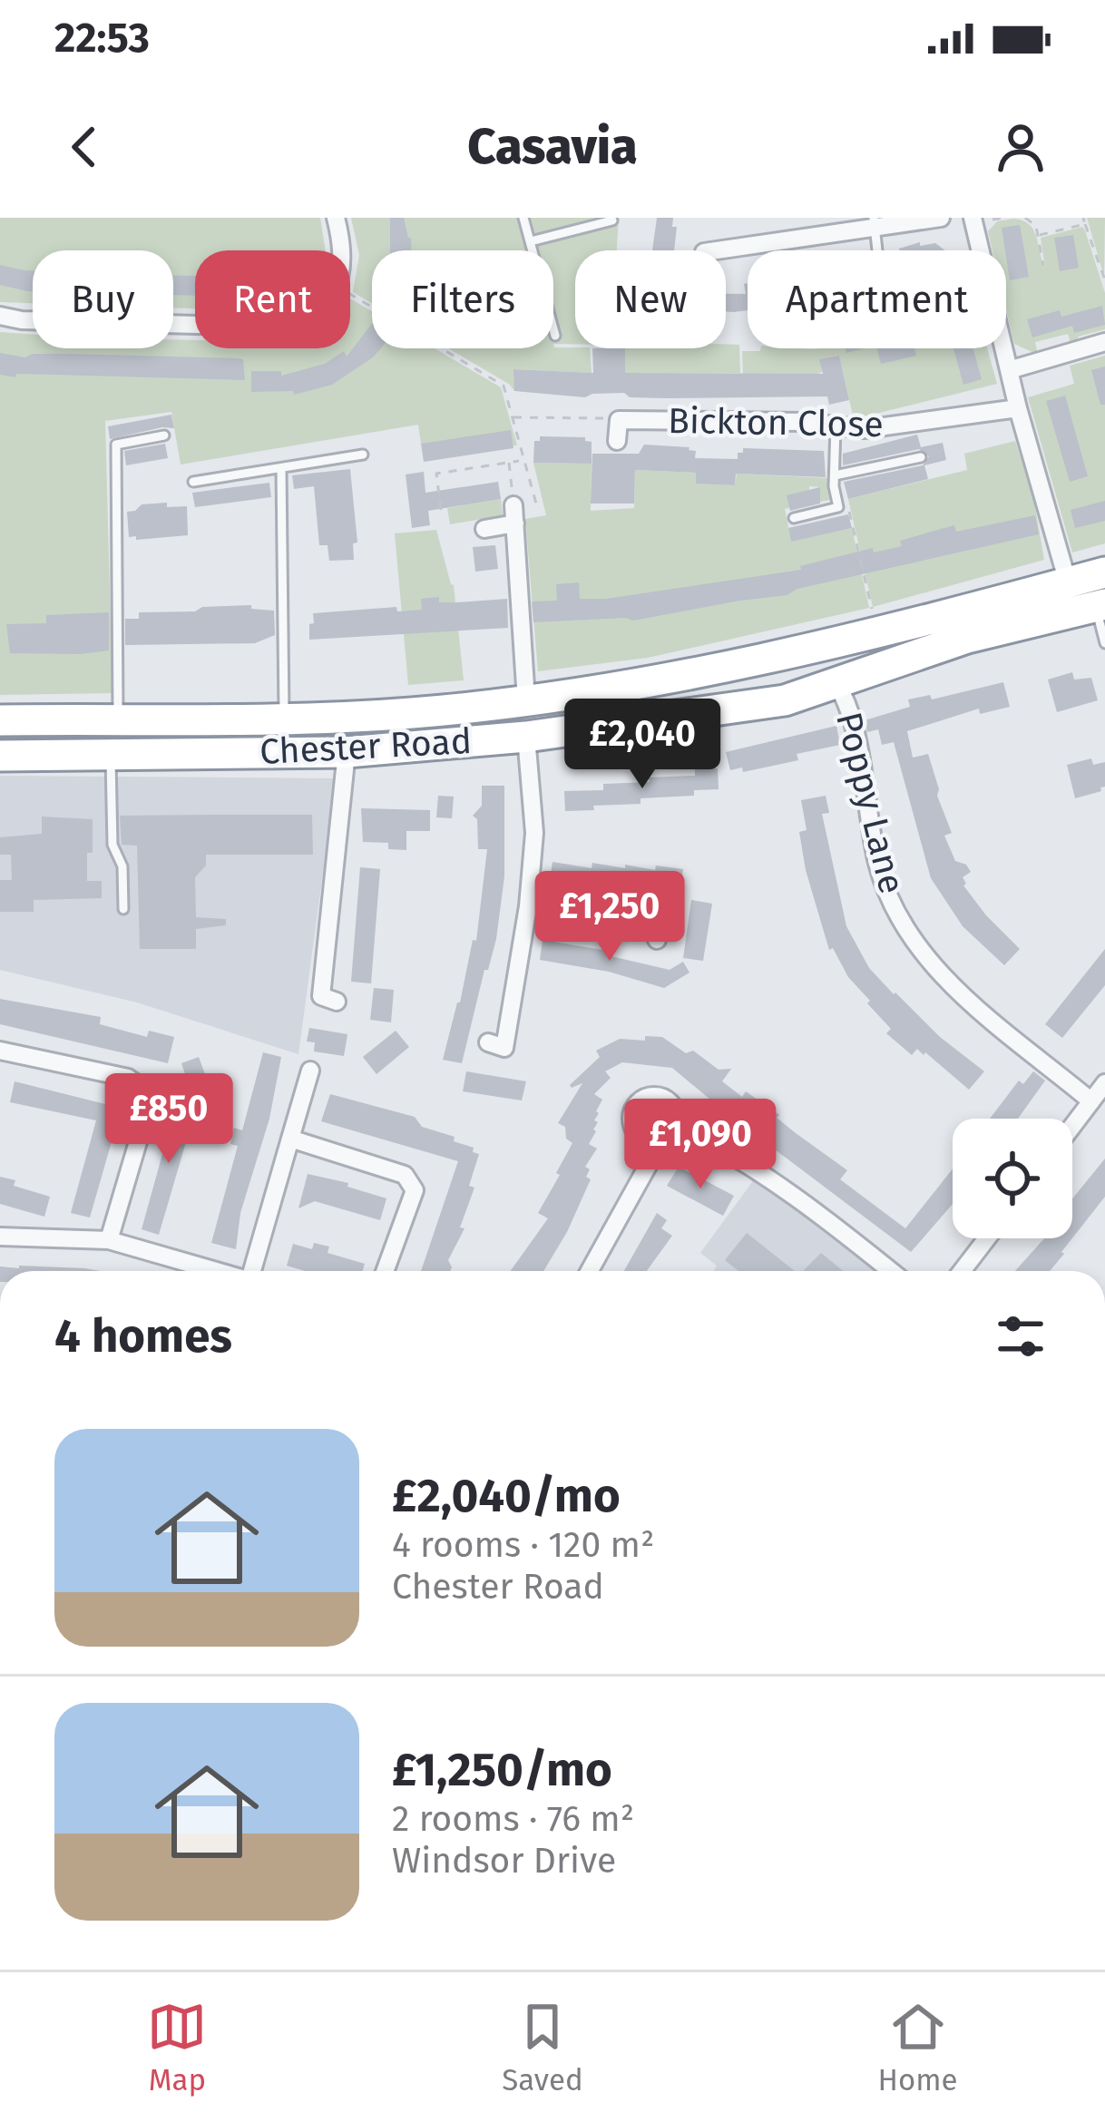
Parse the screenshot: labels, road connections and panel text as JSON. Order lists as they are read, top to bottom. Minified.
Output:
{"streets":{"highway":["Chester Road"],"street":["Bickton Close","Poppy Lane"]},"crossings":[["Chester Road","Poppy Lane"]],"page":{"status":"22:53","header":"Casavia","chip":["Buy","Rent","Filters","New","Apartment"],"price":["£2,040","£1,250","£850","£1,090"],"heading":"4 homes","list":[{"name":"£2,040/mo","note":"4 rooms · 120 m² · Chester Road"},{"name":"£1,250/mo","note":"2 rooms · 76 m² · Windsor Drive"}],"tabs":["Map","Saved","Home"]}}
